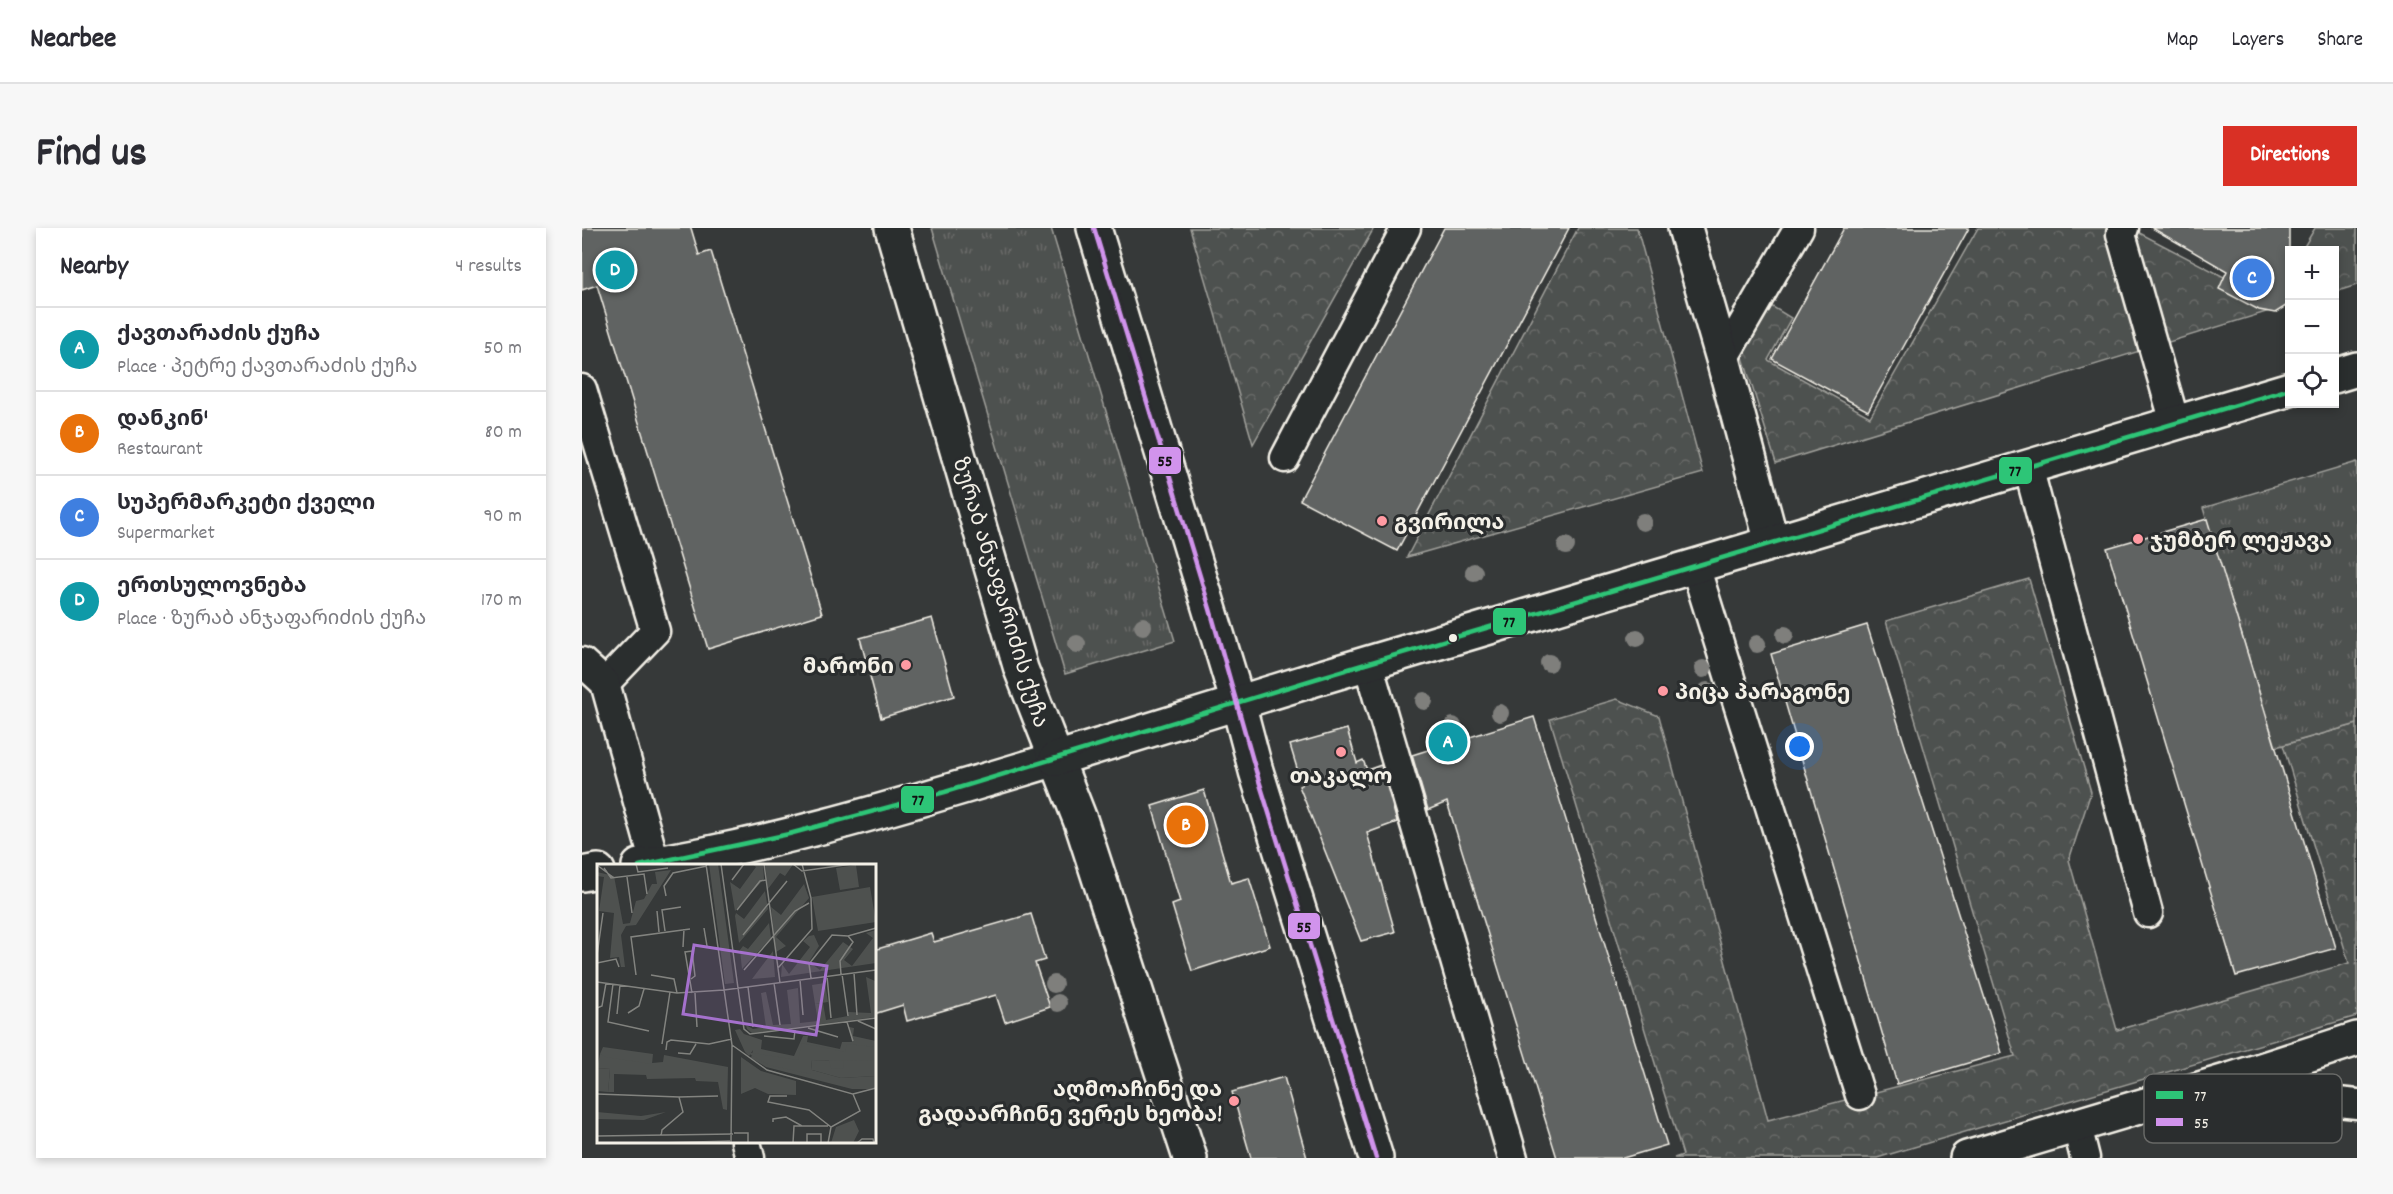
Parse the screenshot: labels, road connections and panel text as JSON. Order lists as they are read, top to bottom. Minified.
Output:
{"streets":{"main road":["ზურაბ ანჯაფარიძის ქუჩა"]},"places":["გვირილა","ჯუმბერ ლეჟავა","მარონი","პიცა პარაგონე","თაკალო","აღმოაჩინე და გადაარჩინე ვერეს ხეობა!"],"lines":["transit line 55","transit line 77"],"legend":["77","55"],"page":{"header":"Nearbee","nav":["Map","Layers","Share"],"title":"Find us","buttons":"Directions","heading":["Nearby","4 results"],"map_buttons":["+","−"],"pins":["D","C","A","B"],"list":[{"mark":"A","name":"ქავთარაძის ქუჩა","note":"Place · პეტრე ქავთარაძის ქუჩა","value":"50 m"},{"mark":"B","name":"დანკინ'","note":"Restaurant","value":"80 m"},{"mark":"C","name":"სუპერმარკეტი ქველი","note":"Supermarket","value":"90 m"},{"mark":"D","name":"ერთსულოვნება","note":"Place · ზურაბ ანჯაფარიძის ქუჩა","value":"170 m"}]}}
